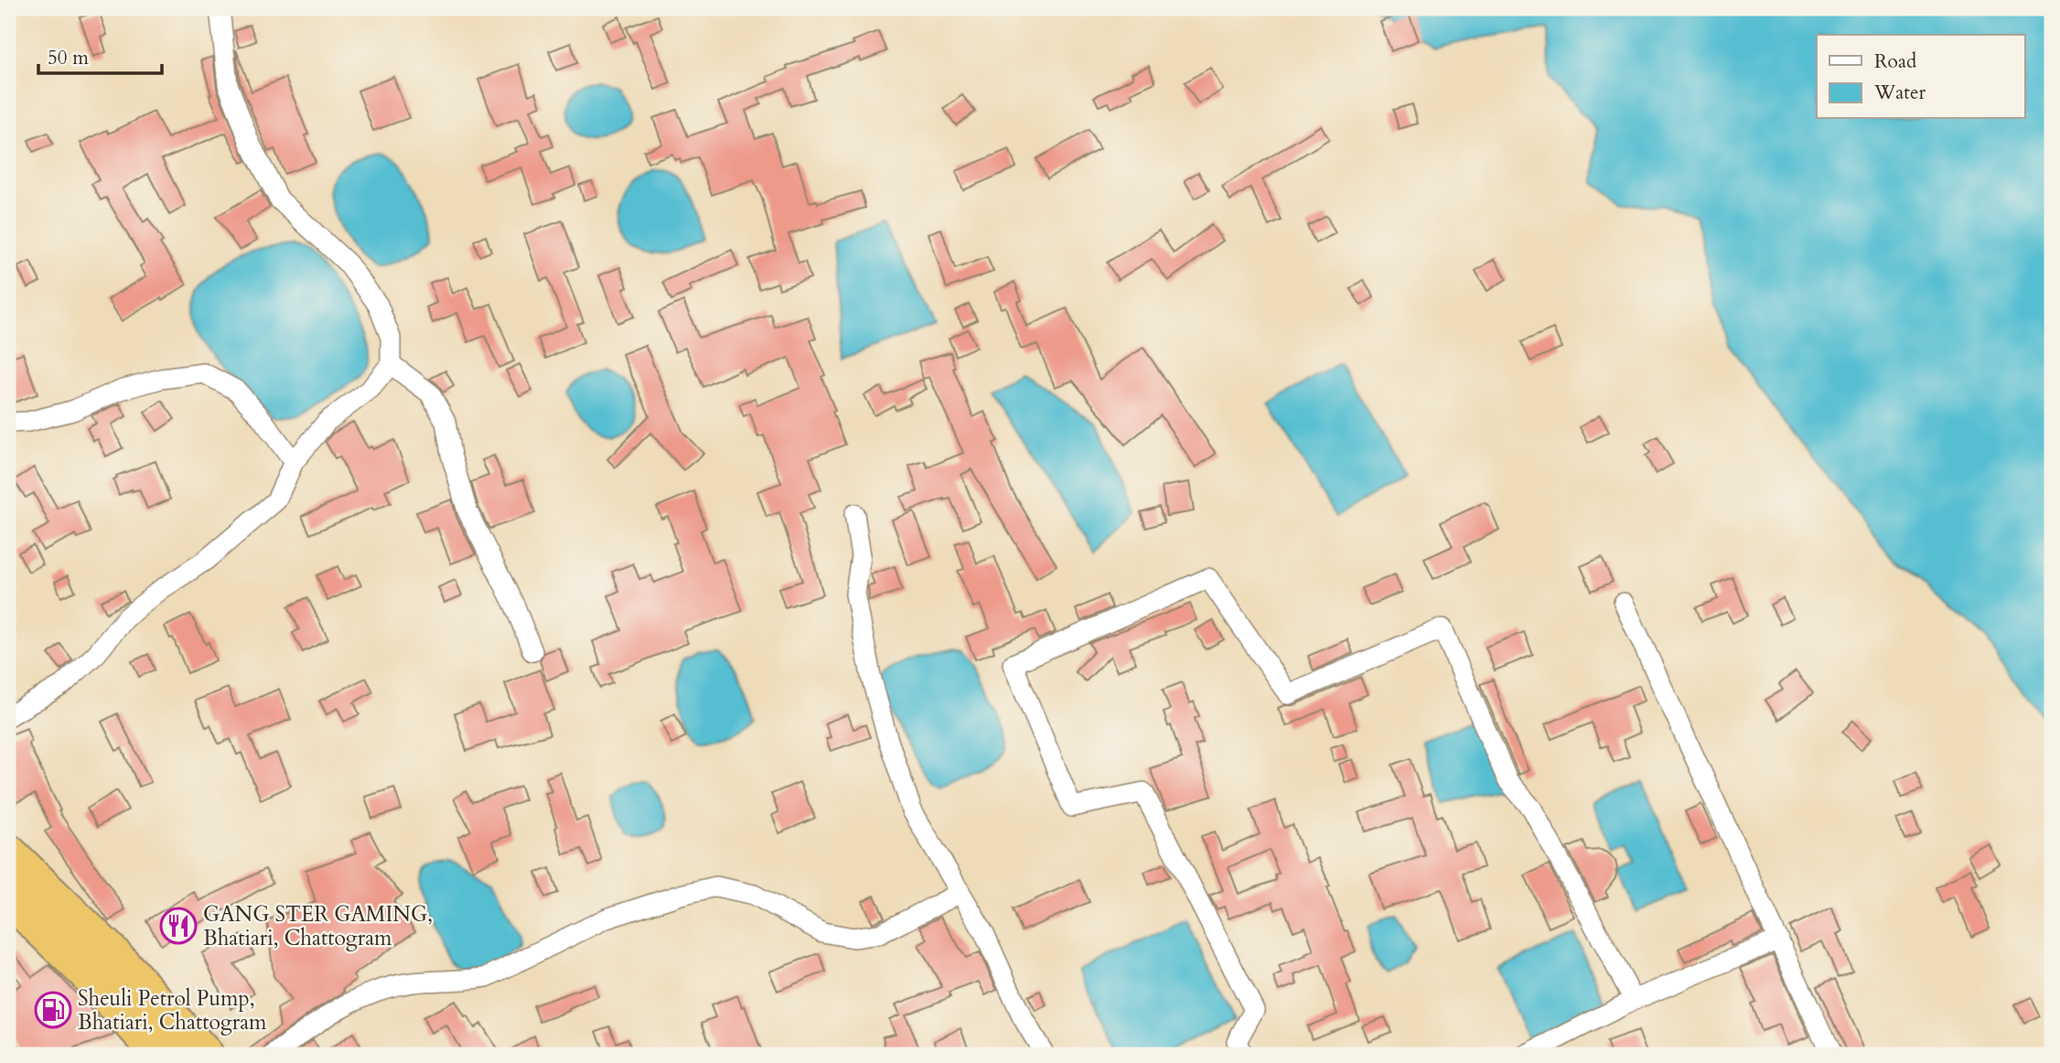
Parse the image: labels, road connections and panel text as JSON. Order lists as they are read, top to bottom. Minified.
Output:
{"places":{"restaurant":["GANG STER GAMING, Bhatiari, Chattogram"],"fuel station":["Sheuli Petrol Pump, Bhatiari, Chattogram"]},"legend":["Road","Water"],"scale_bar":"50 m"}
